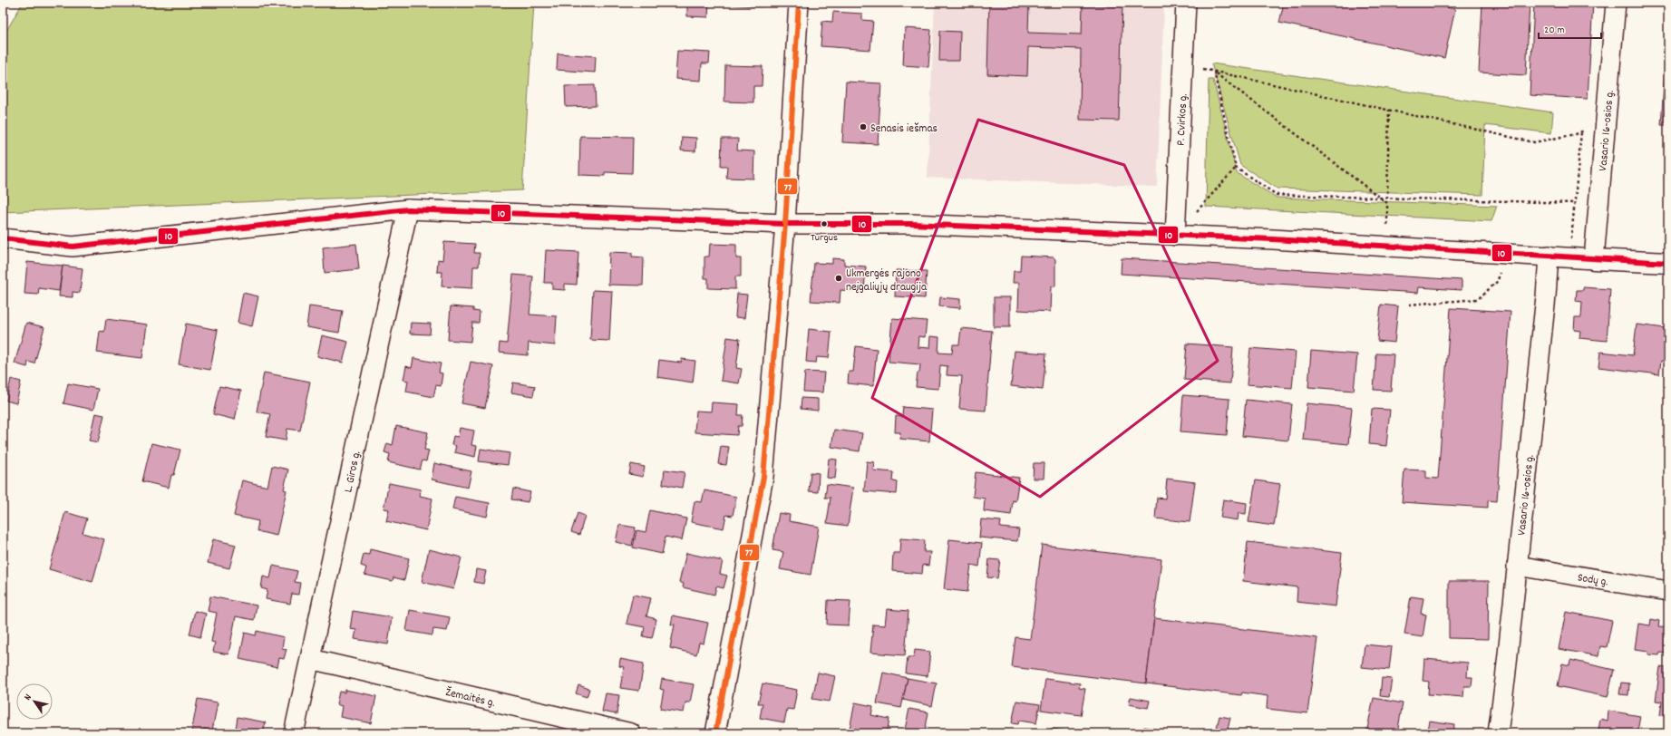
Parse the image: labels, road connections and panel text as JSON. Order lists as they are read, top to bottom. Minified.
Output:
{"streets":{"street":["P. Cvirkos g.","Vasario 16-osios g.","L. Giros g.","Sodų g.","Žemaitės g."]},"crossings":[["Vasario 16-osios g.","Sodų g."],["L. Giros g.","Žemaitės g."]],"places":["Senasis iešmas","Turgus","Ukmergės rajono neįgaliųjų draugija"],"lines":["transit line 77","transit line 10"],"scale_bar":"20 m","north":"top left"}
